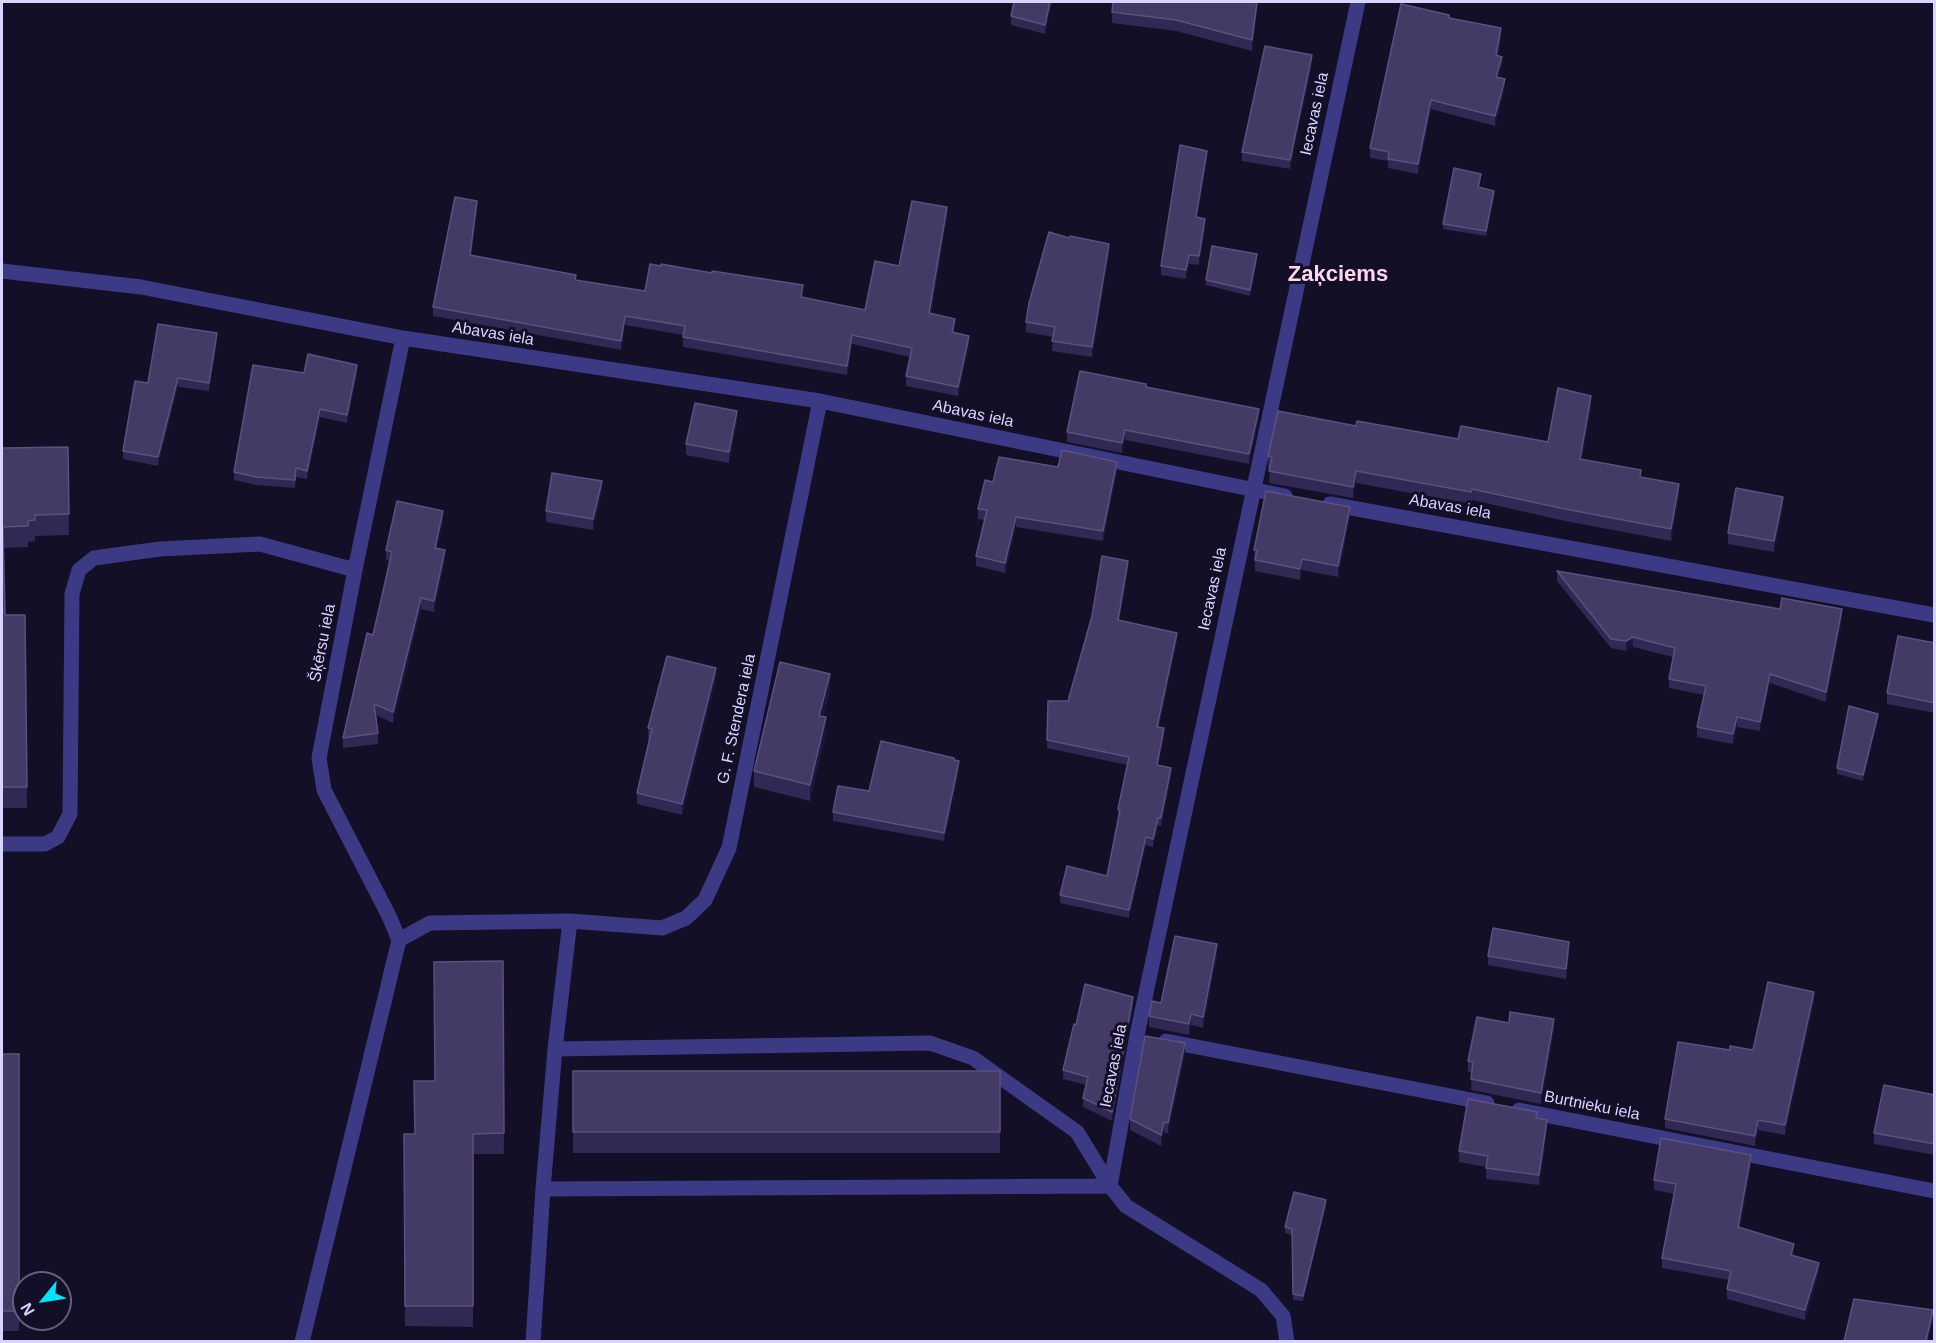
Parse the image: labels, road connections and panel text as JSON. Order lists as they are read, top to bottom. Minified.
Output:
{"streets":{"street":["Iecavas iela","Abavas iela","Šķērsu iela","G. F. Stendera iela","Burtnieku iela"]},"crossings":[["Iecavas iela","Abavas iela"],["Iecavas iela","Burtnieku iela"],["Abavas iela","Šķērsu iela"],["Abavas iela","G. F. Stendera iela"],["Šķērsu iela","G. F. Stendera iela"]],"districts":["Zaķciems"],"north":"bottom left"}
